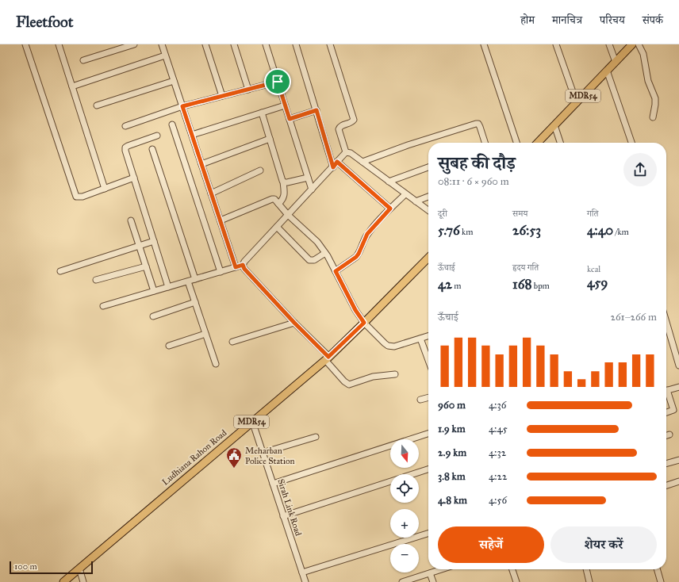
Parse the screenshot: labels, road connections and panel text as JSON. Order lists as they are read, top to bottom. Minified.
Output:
{"streets":{"main road":["MDR54","Ludhiana Rahon Road"],"street":["Sirah Link Road"]},"crossings":[["Ludhiana Rahon Road","Sirah Link Road"]],"places":{"public building":["Meharban Police Station"]},"scale_bar":"100 m","north":"bottom","page":{"header":"Fleetfoot","nav":["होम","मानचित्र","परिचय","संपर्क"],"heading":["सुबह की दौड़","08:11 · 6 × 960 m"],"stats":[["दूरी","5.76 km"],["समय","26:53"],["गति","4:40 /km"],["ऊँचाई","42 m"],["हृदय गति","168 bpm"],["kcal","459"]],"chart":["ऊँचाई","261–266 m"],"list":[{"name":"960 m","note":"4:36"},{"name":"1.9 km","note":"4:45"},{"name":"2.9 km","note":"4:32"},{"name":"3.8 km","note":"4:22"},{"name":"4.8 km","note":"4:56"}],"map_buttons":["+","−"],"buttons":["सहेजें","शेयर करें"],"scale":"100 m"}}
